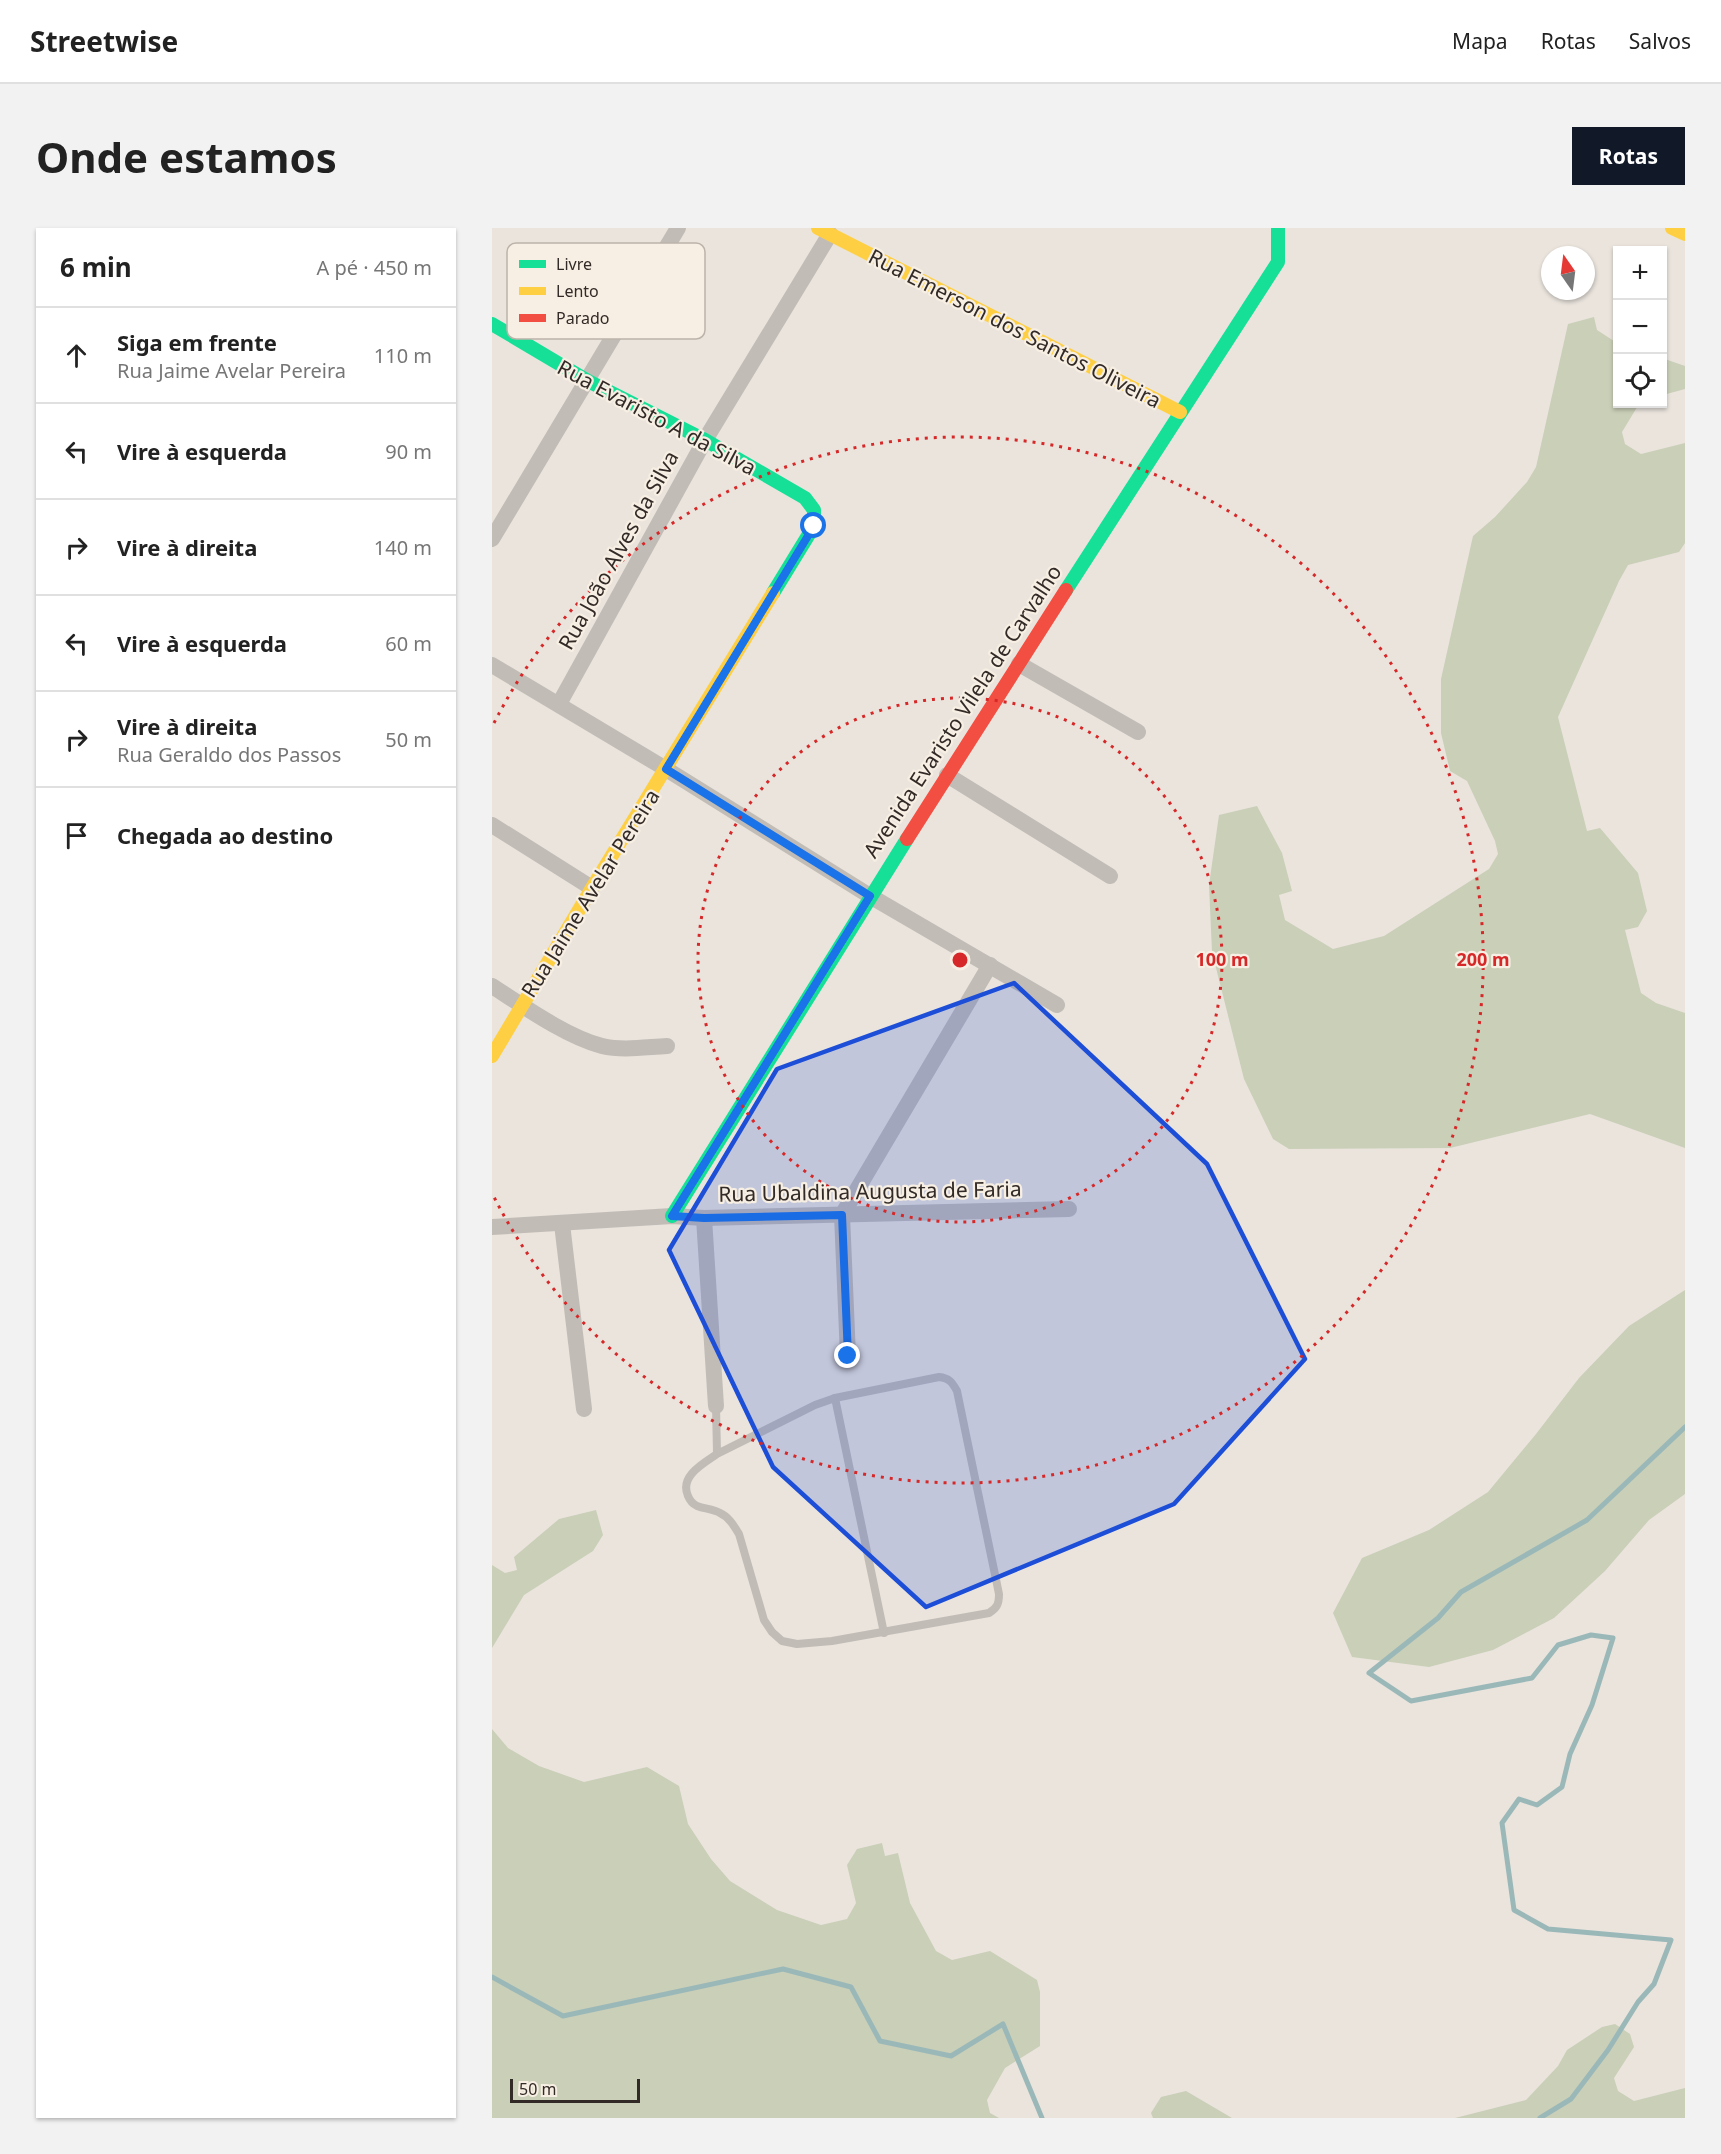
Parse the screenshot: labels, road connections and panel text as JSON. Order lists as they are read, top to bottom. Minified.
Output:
{"streets":{"street":["Rua Emerson dos Santos Oliveira","Rua Evaristo A da Silva","Rua João Alves da Silva","Avenida Evaristo Vilela de Carvalho","Rua Jaime Avelar Pereira","Rua Ubaldina Augusta de Faria"]},"crossings":[["Rua Emerson dos Santos Oliveira","Rua João Alves da Silva"],["Rua Emerson dos Santos Oliveira","Avenida Evaristo Vilela de Carvalho"],["Rua Evaristo A da Silva","Rua João Alves da Silva"],["Rua Evaristo A da Silva","Rua Jaime Avelar Pereira"],["Avenida Evaristo Vilela de Carvalho","Rua Ubaldina Augusta de Faria"]],"legend":["Livre","Lento","Parado"],"scale_bar":"50 m","north":"top","page":{"header":"Streetwise","nav":["Mapa","Rotas","Salvos"],"buttons":"Rotas","title":"Onde estamos","heading":["6 min","A pé · 450 m"],"map_buttons":["+","−"],"list":[["Siga em frente","Rua Jaime Avelar Pereira","110 m"],["Vire à esquerda","90 m"],["Vire à direita","140 m"],["Vire à esquerda","60 m"],["Vire à direita","Rua Geraldo dos Passos","50 m"],"Chegada ao destino"],"scale":"50 m"},"rings":["100 m","200 m"]}
